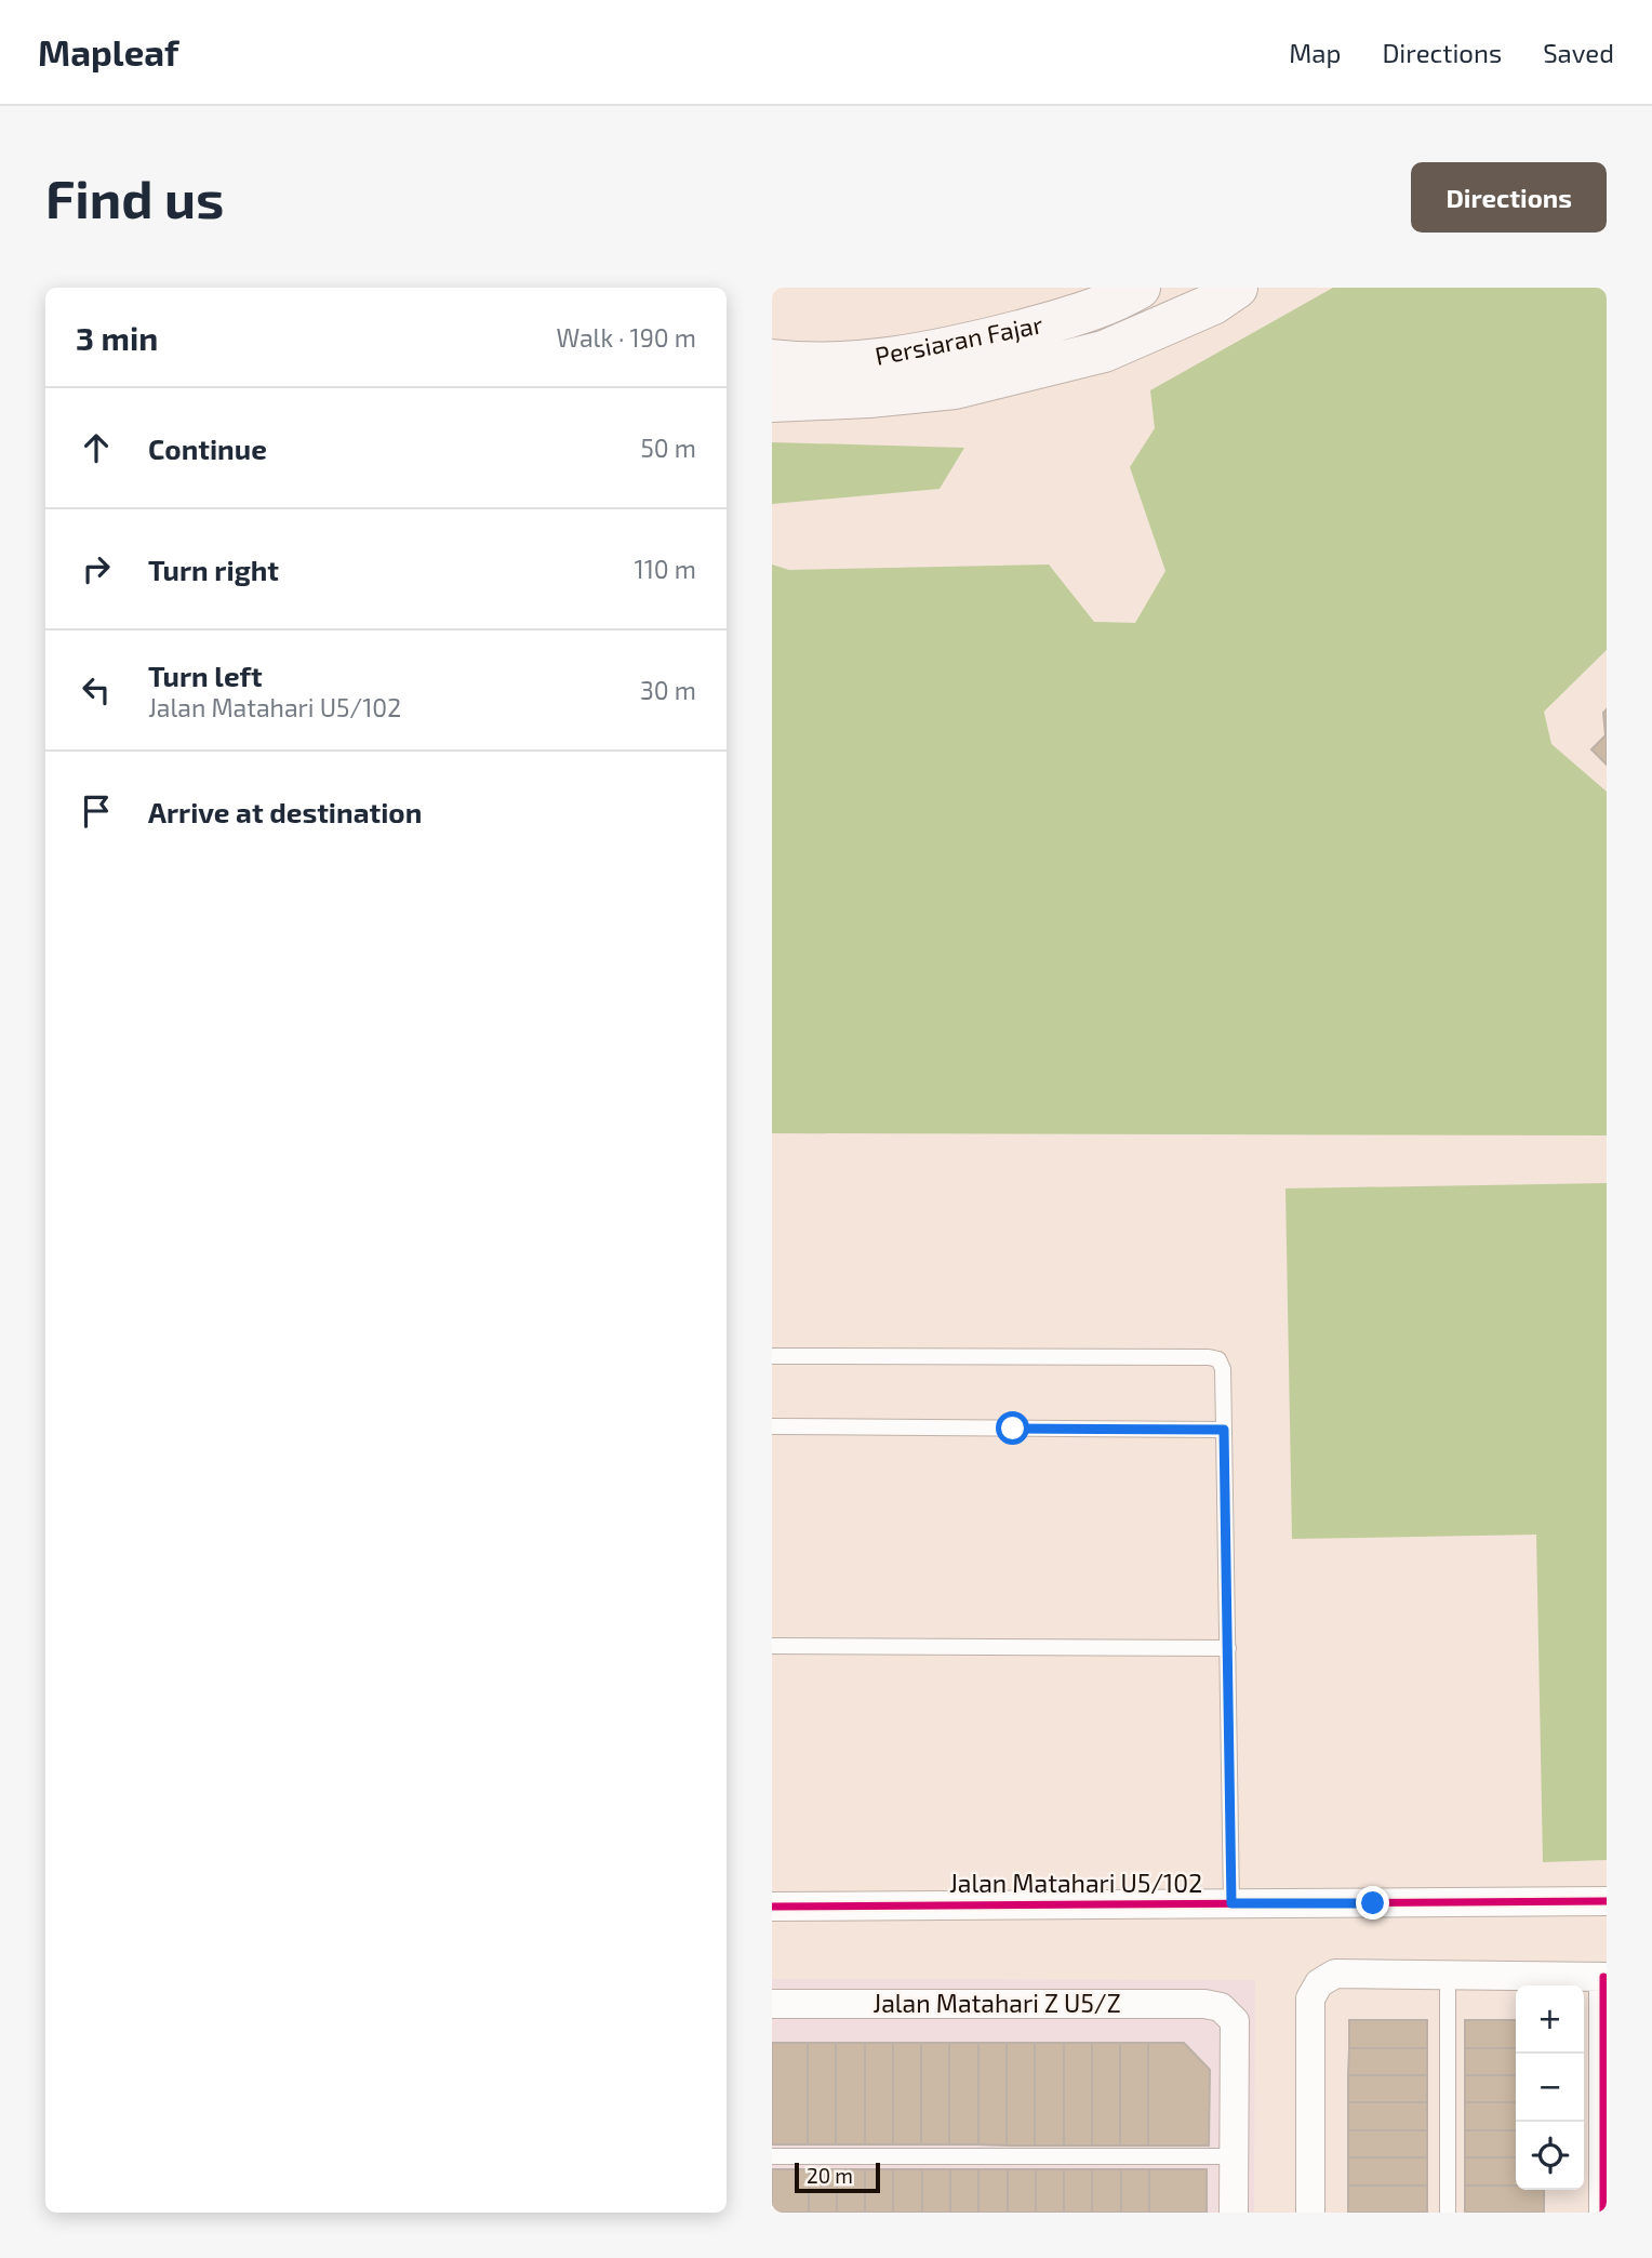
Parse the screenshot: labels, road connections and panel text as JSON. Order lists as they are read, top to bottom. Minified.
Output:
{"streets":{"main road":["Persiaran Fajar"],"street":["Jalan Matahari U5/102","Jalan Matahari Z U5/Z"]},"scale_bar":"20 m","page":{"header":"Mapleaf","nav":["Map","Directions","Saved"],"buttons":"Directions","title":"Find us","heading":["3 min","Walk · 190 m"],"list":[["Continue","50 m"],["Turn right","110 m"],["Turn left","Jalan Matahari U5/102","30 m"],"Arrive at destination"],"map_buttons":["+","−"],"scale":"20 m"}}
